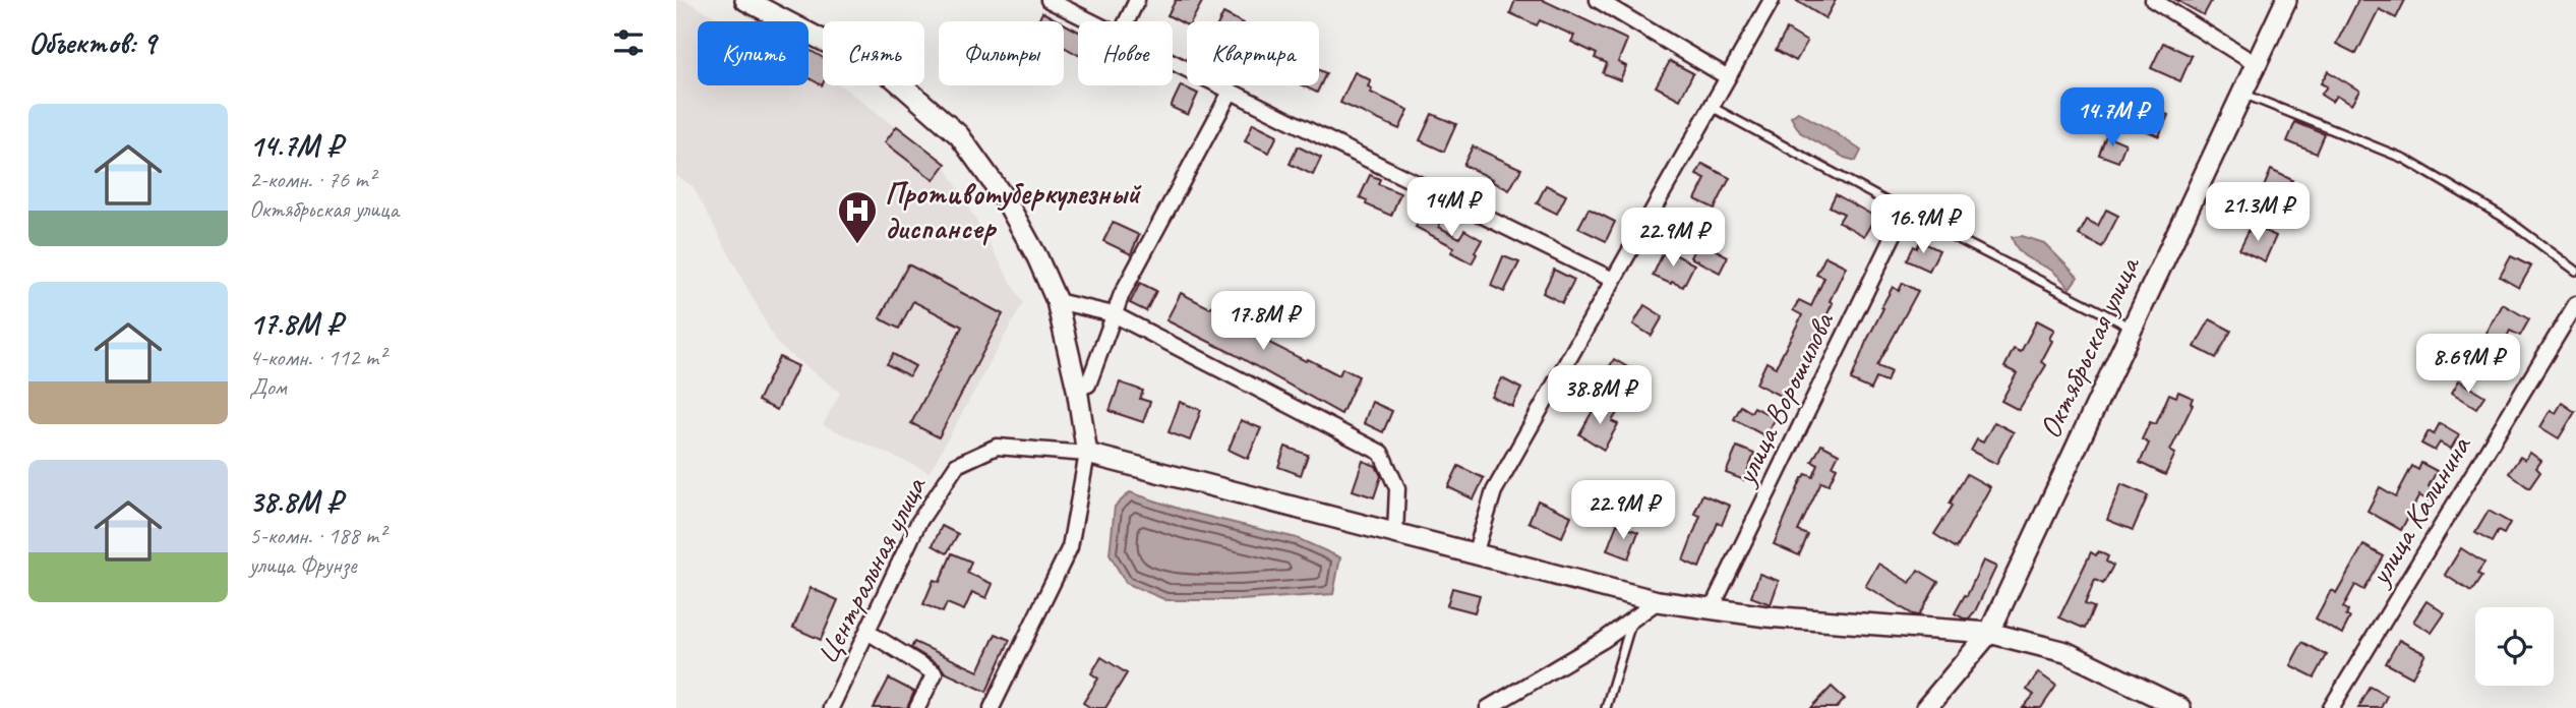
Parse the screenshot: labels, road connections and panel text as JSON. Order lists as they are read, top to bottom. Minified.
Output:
{"streets":{"street":["Октябрьская улица","улица Ворошилова","улица Калинина","Центральная улица"]},"places":{"hospital":["Противотуберкулезный диспансер"]},"page":{"heading":"Объектов: 9","chip":["Купить","Снять","Фильтры","Новое","Квартира"],"list":[{"name":"14.7M ₽","note":"2-комн. · 76 m² · Октябрьская улица"},{"name":"17.8M ₽","note":"4-комн. · 112 m² · Дом"},{"name":"38.8M ₽","note":"5-комн. · 188 m² · улица Фрунзе"}],"price":["14.7M ₽","14M ₽","21.3M ₽","16.9M ₽","22.9M ₽","17.8M ₽","8.69M ₽","38.8M ₽","22.9M ₽"]}}
